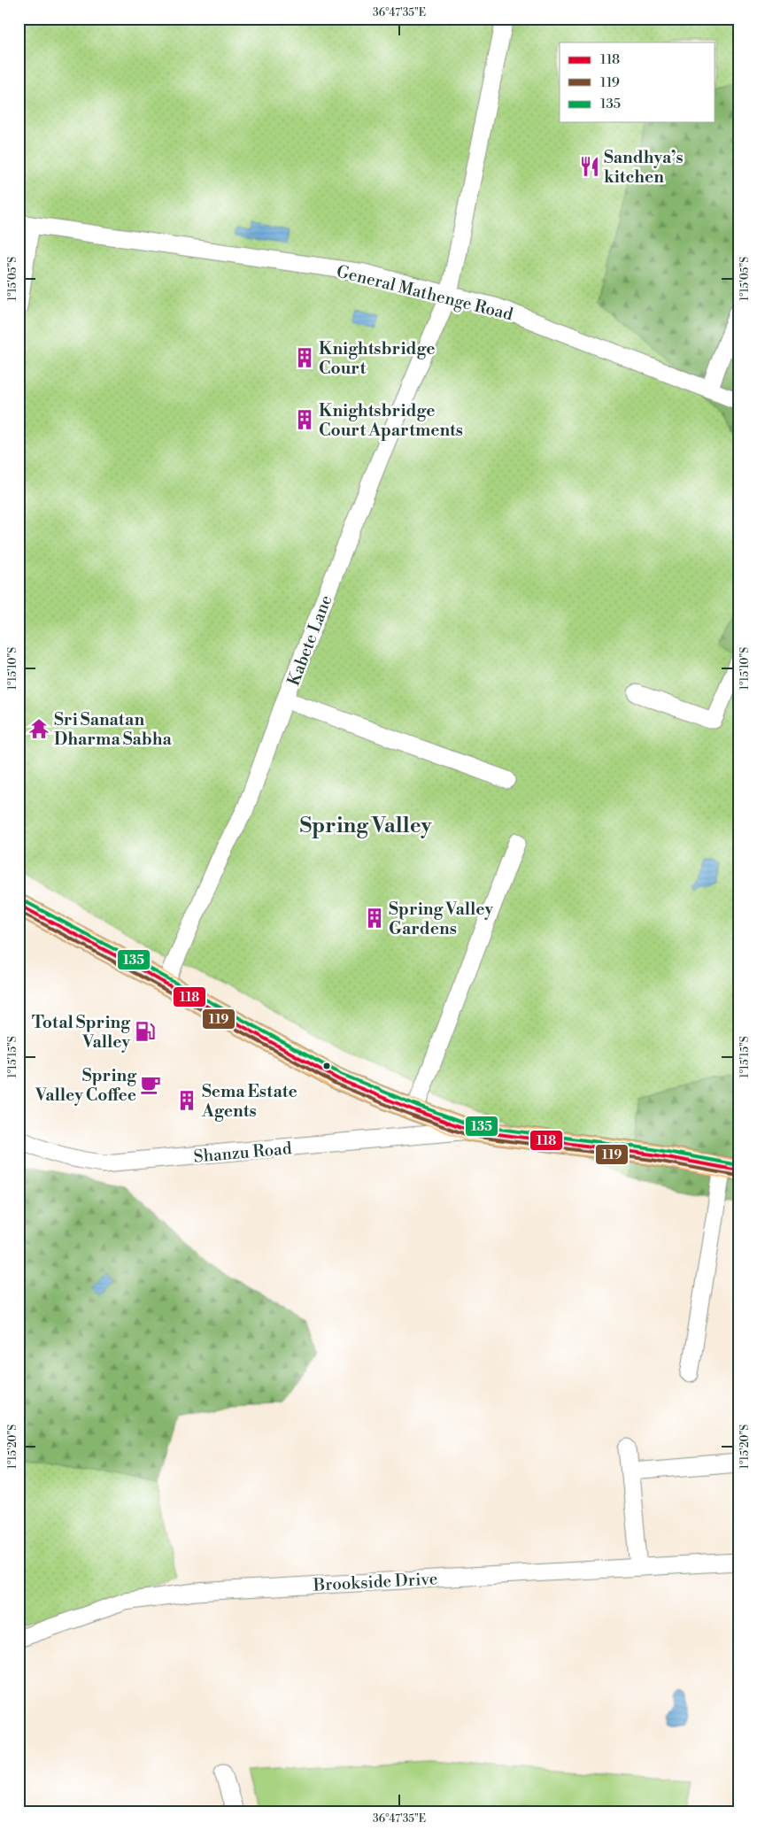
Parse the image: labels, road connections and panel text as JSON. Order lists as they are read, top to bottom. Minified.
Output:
{"streets":{"street":["General Mathenge Road","Kabete Lane","Shanzu Road","Brookside Drive"]},"crossings":[["General Mathenge Road","Kabete Lane"]],"districts":["Spring Valley"],"places":{"restaurant":["Sandhya’s kitchen"],"building":["Knightsbridge Court","Knightsbridge Court Apartments","Spring Valley Gardens","Sema Estate Agents"],"temple":["Sri Sanatan Dharma Sabha"],"fuel station":["Total Spring Valley"],"cafe":["Spring Valley Coffee"]},"lines":["transit line 135","transit line 118","transit line 119"],"legend":["118","119","135"],"coordinates":["36°47'35\"E","1°15'05\"S","1°15'10\"S","1°15'15\"S","1°15'20\"S"]}
